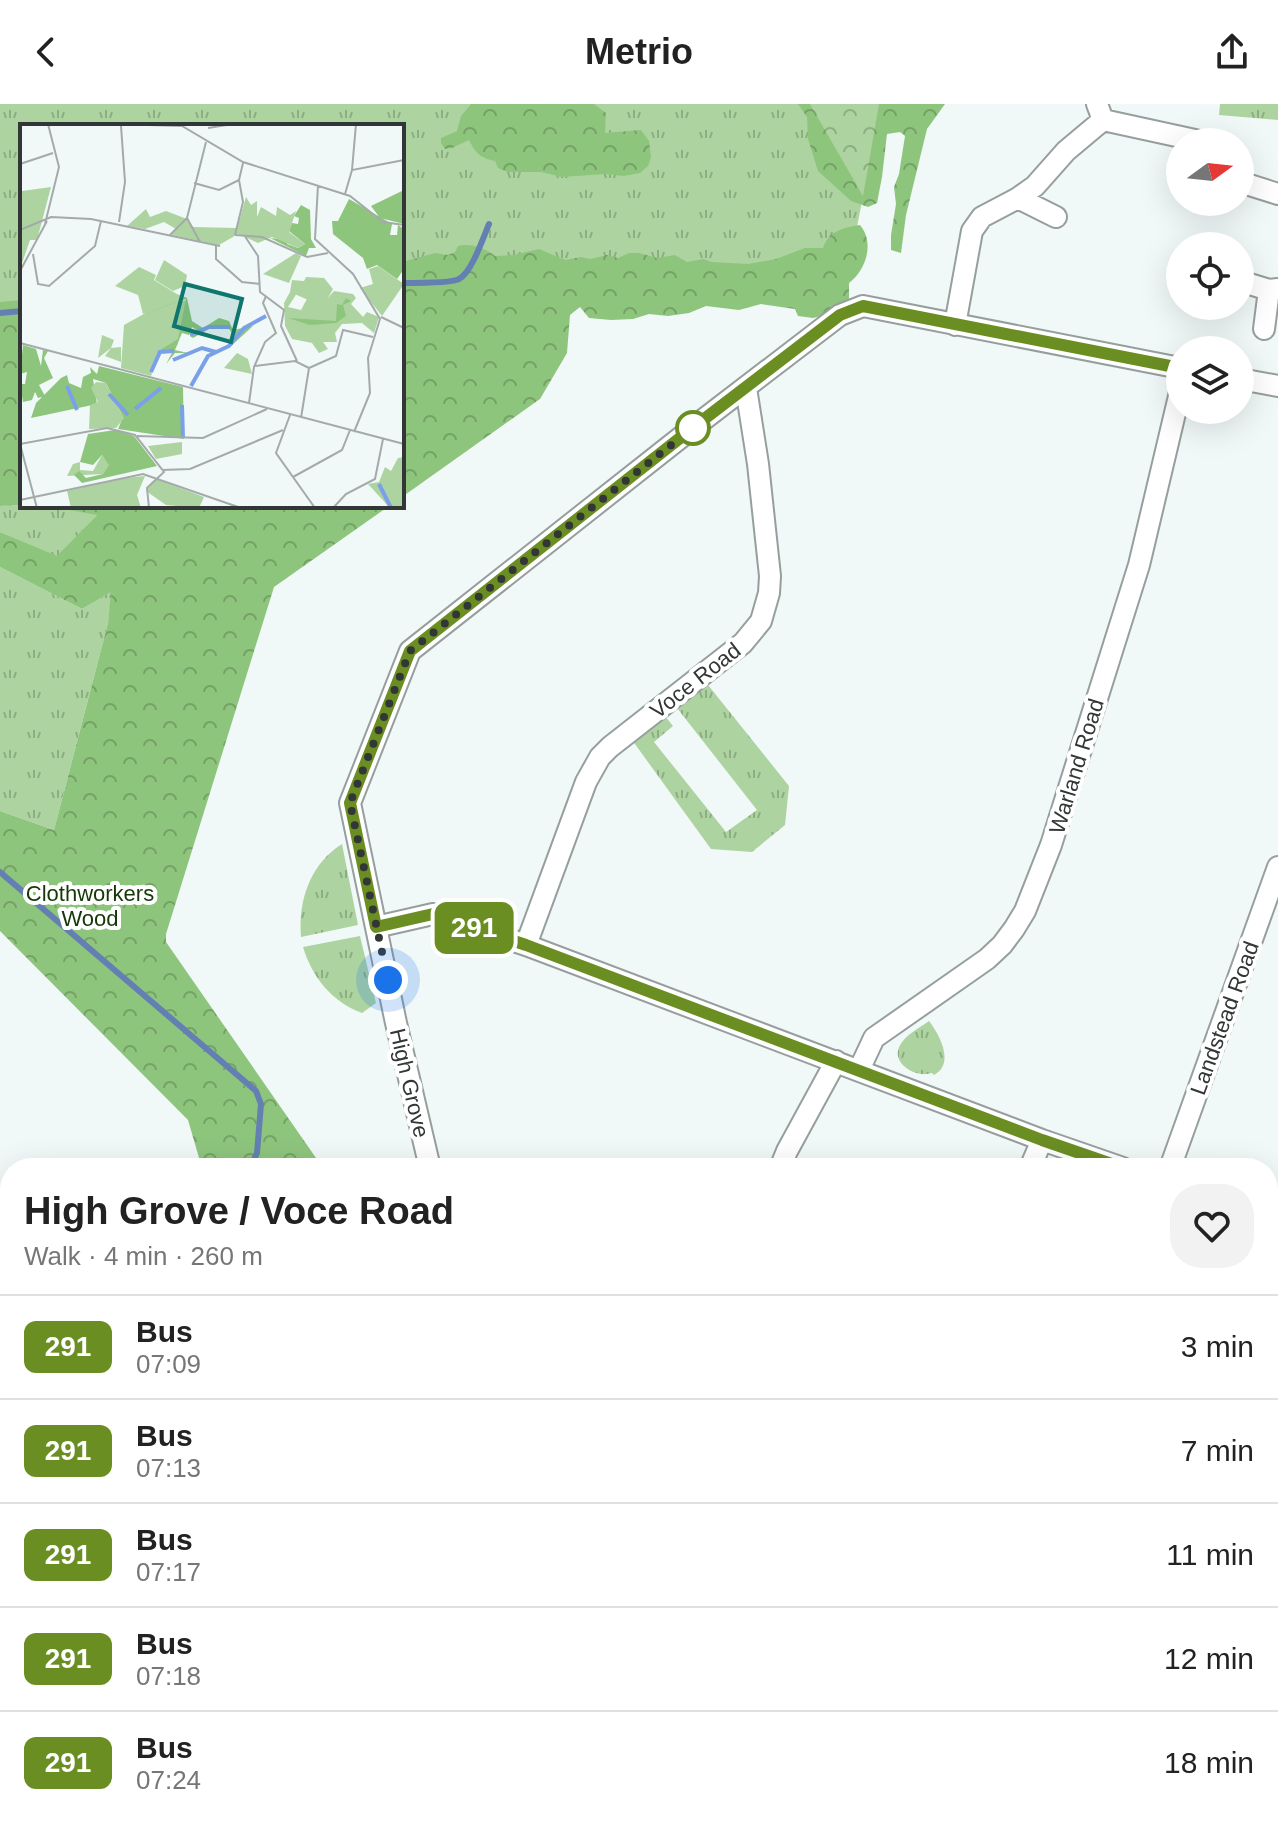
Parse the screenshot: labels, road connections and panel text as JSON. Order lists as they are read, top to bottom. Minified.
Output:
{"streets":{"street":["Voce Road","Warland Road","Landstead Road","High Grove"]},"crossings":[["Voce Road","High Grove"]],"parks":["Clothworkers Wood"],"lines":["bus line 291"],"north":"right","page":{"header":"Metrio","on_map":"291","heading":["High Grove / Voce Road","Walk · 4 min · 260 m"],"list":[{"mark":"291","name":"Bus","note":"07:09","value":"3 min"},{"mark":"291","name":"Bus","note":"07:13","value":"7 min"},{"mark":"291","name":"Bus","note":"07:17","value":"11 min"},{"mark":"291","name":"Bus","note":"07:18","value":"12 min"},{"mark":"291","name":"Bus","note":"07:24","value":"18 min"}]}}
